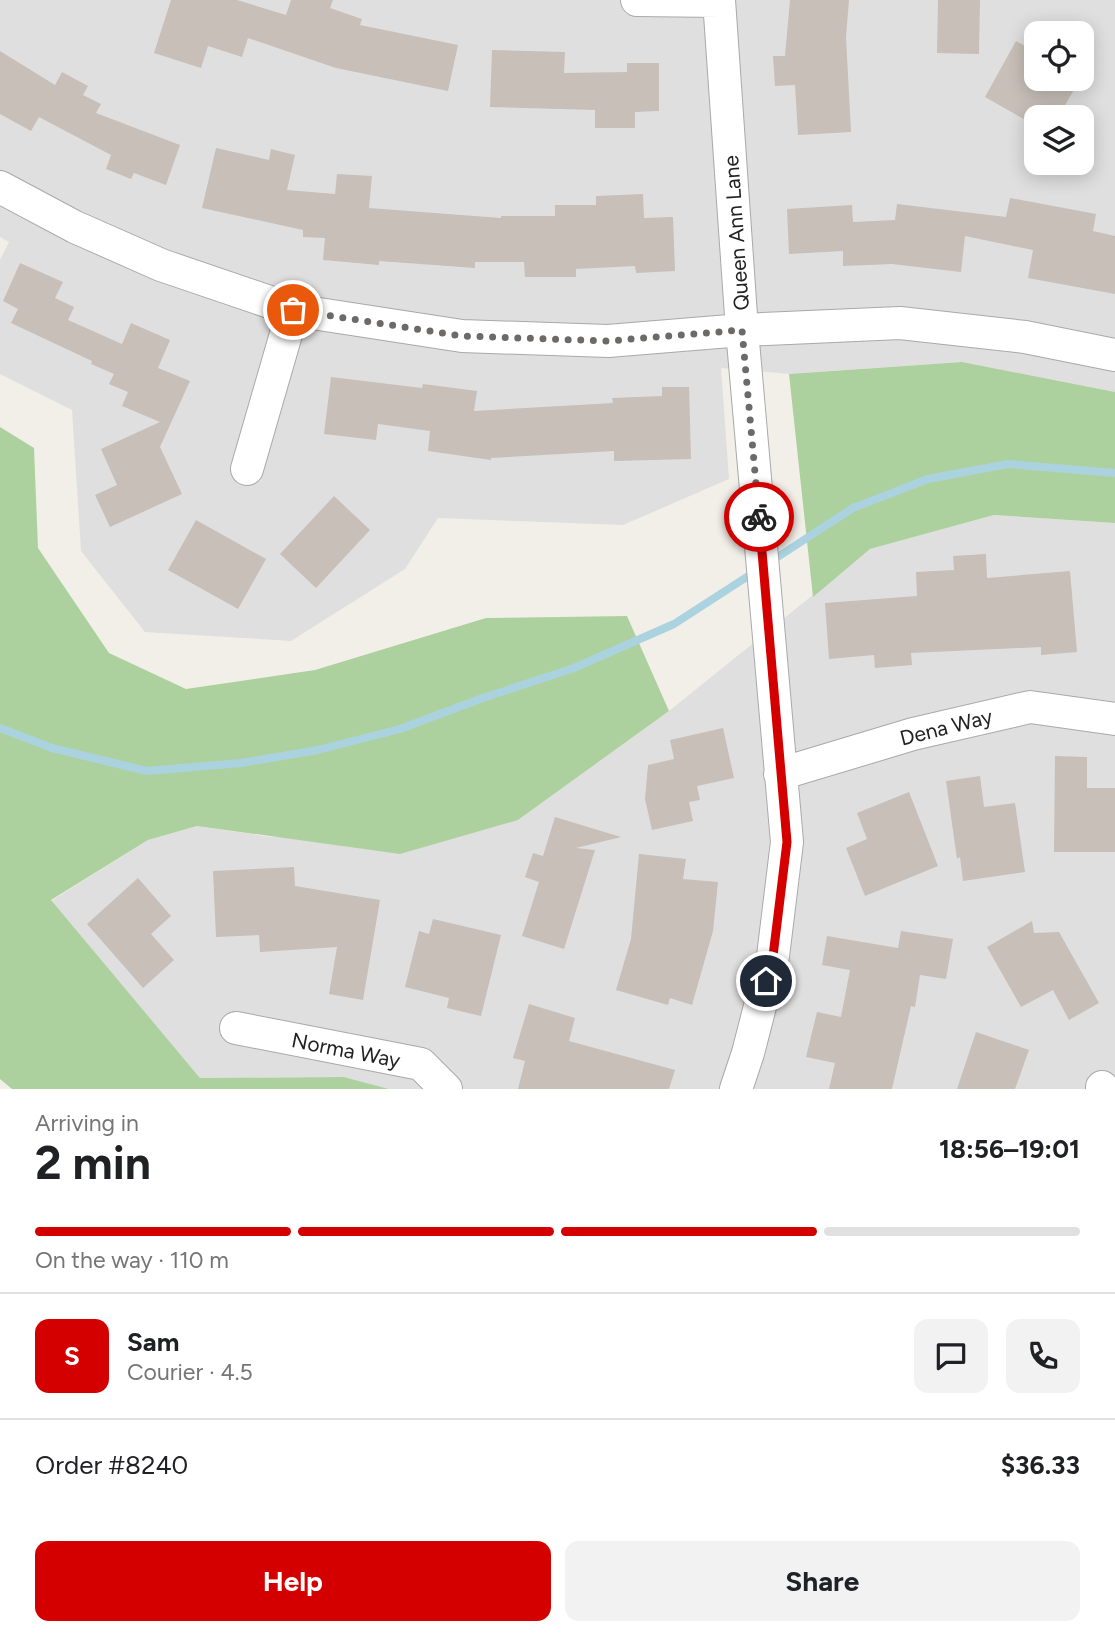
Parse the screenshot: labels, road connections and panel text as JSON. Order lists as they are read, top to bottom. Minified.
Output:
{"streets":{"street":["Queen Ann Lane","Dena Way","Norma Way"]},"crossings":[["Queen Ann Lane","Dena Way"]],"page":{"heading":["2 min","Arriving in","18:56–19:01"],"panel":["Sam","Courier · 4.5","Order #8240","$36.33"],"bar":"On the way · 110 m","round":"S","buttons":["Help","Share"]}}
